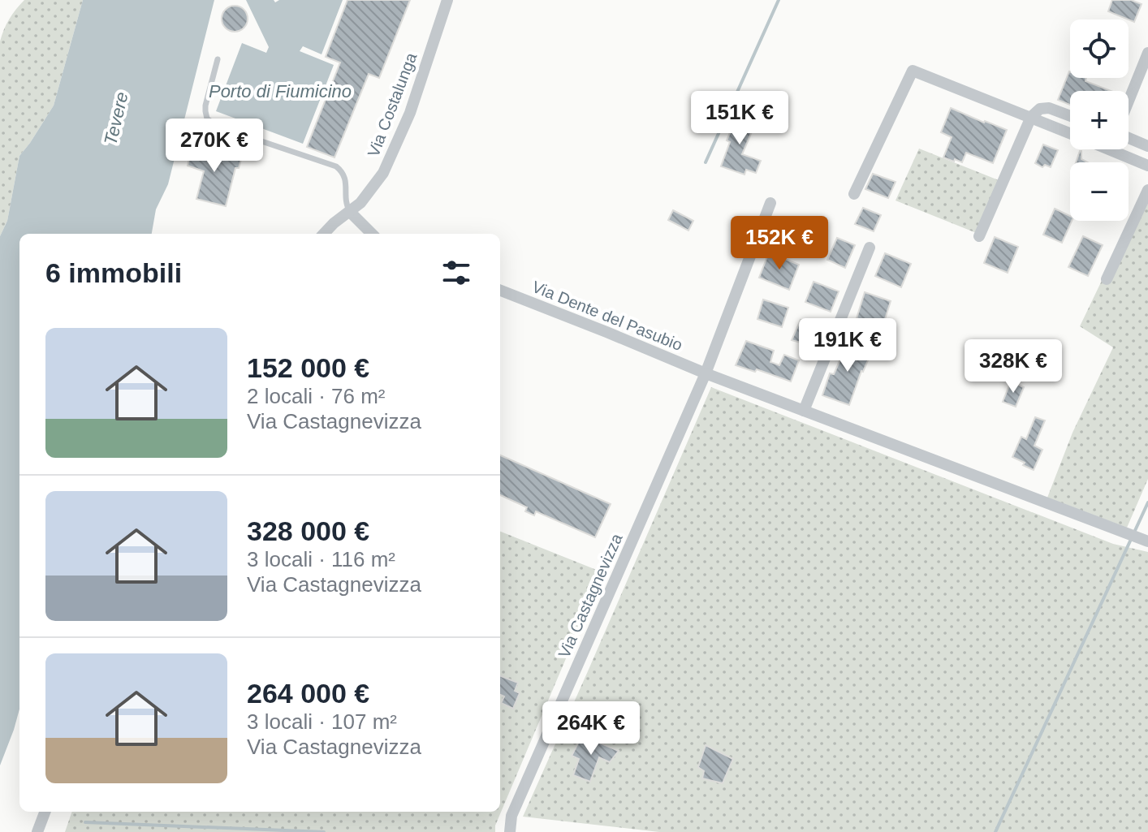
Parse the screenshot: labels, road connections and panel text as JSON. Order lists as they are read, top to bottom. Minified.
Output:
{"streets":{"street":["Via Costalunga","Via Dente del Pasubio","Via Castagnevizza"]},"crossings":[["Via Dente del Pasubio","Via Castagnevizza"]],"water":["Porto di Fiumicino","Tevere"],"page":{"map_buttons":["+","−"],"price":["151K €","270K €","152K €","191K €","328K €","264K €"],"heading":"6 immobili","list":[{"name":"152 000 €","note":"2 locali · 76 m² · Via Castagnevizza"},{"name":"328 000 €","note":"3 locali · 116 m² · Via Castagnevizza"},{"name":"264 000 €","note":"3 locali · 107 m² · Via Castagnevizza"}]}}
